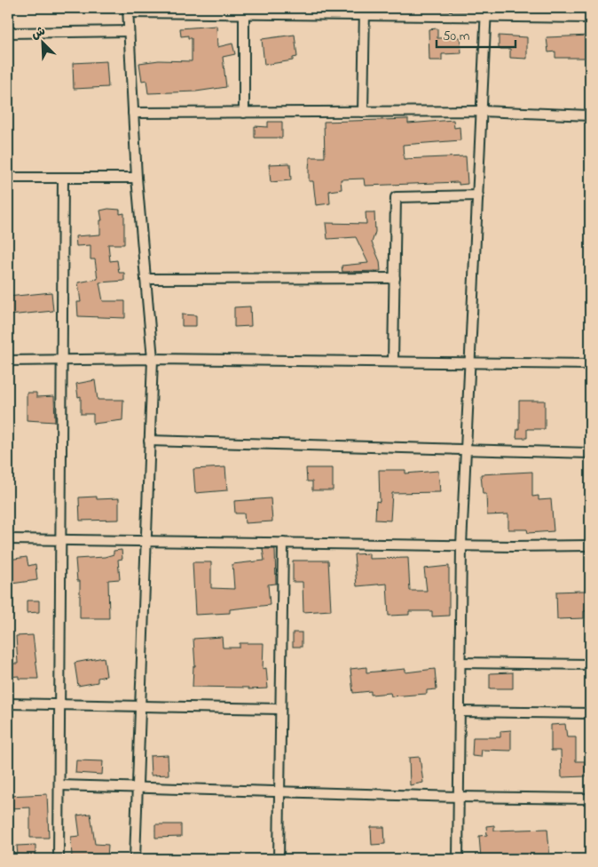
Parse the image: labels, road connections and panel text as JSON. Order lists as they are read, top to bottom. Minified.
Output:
{"scale_bar":"50 m","north":"top left"}
